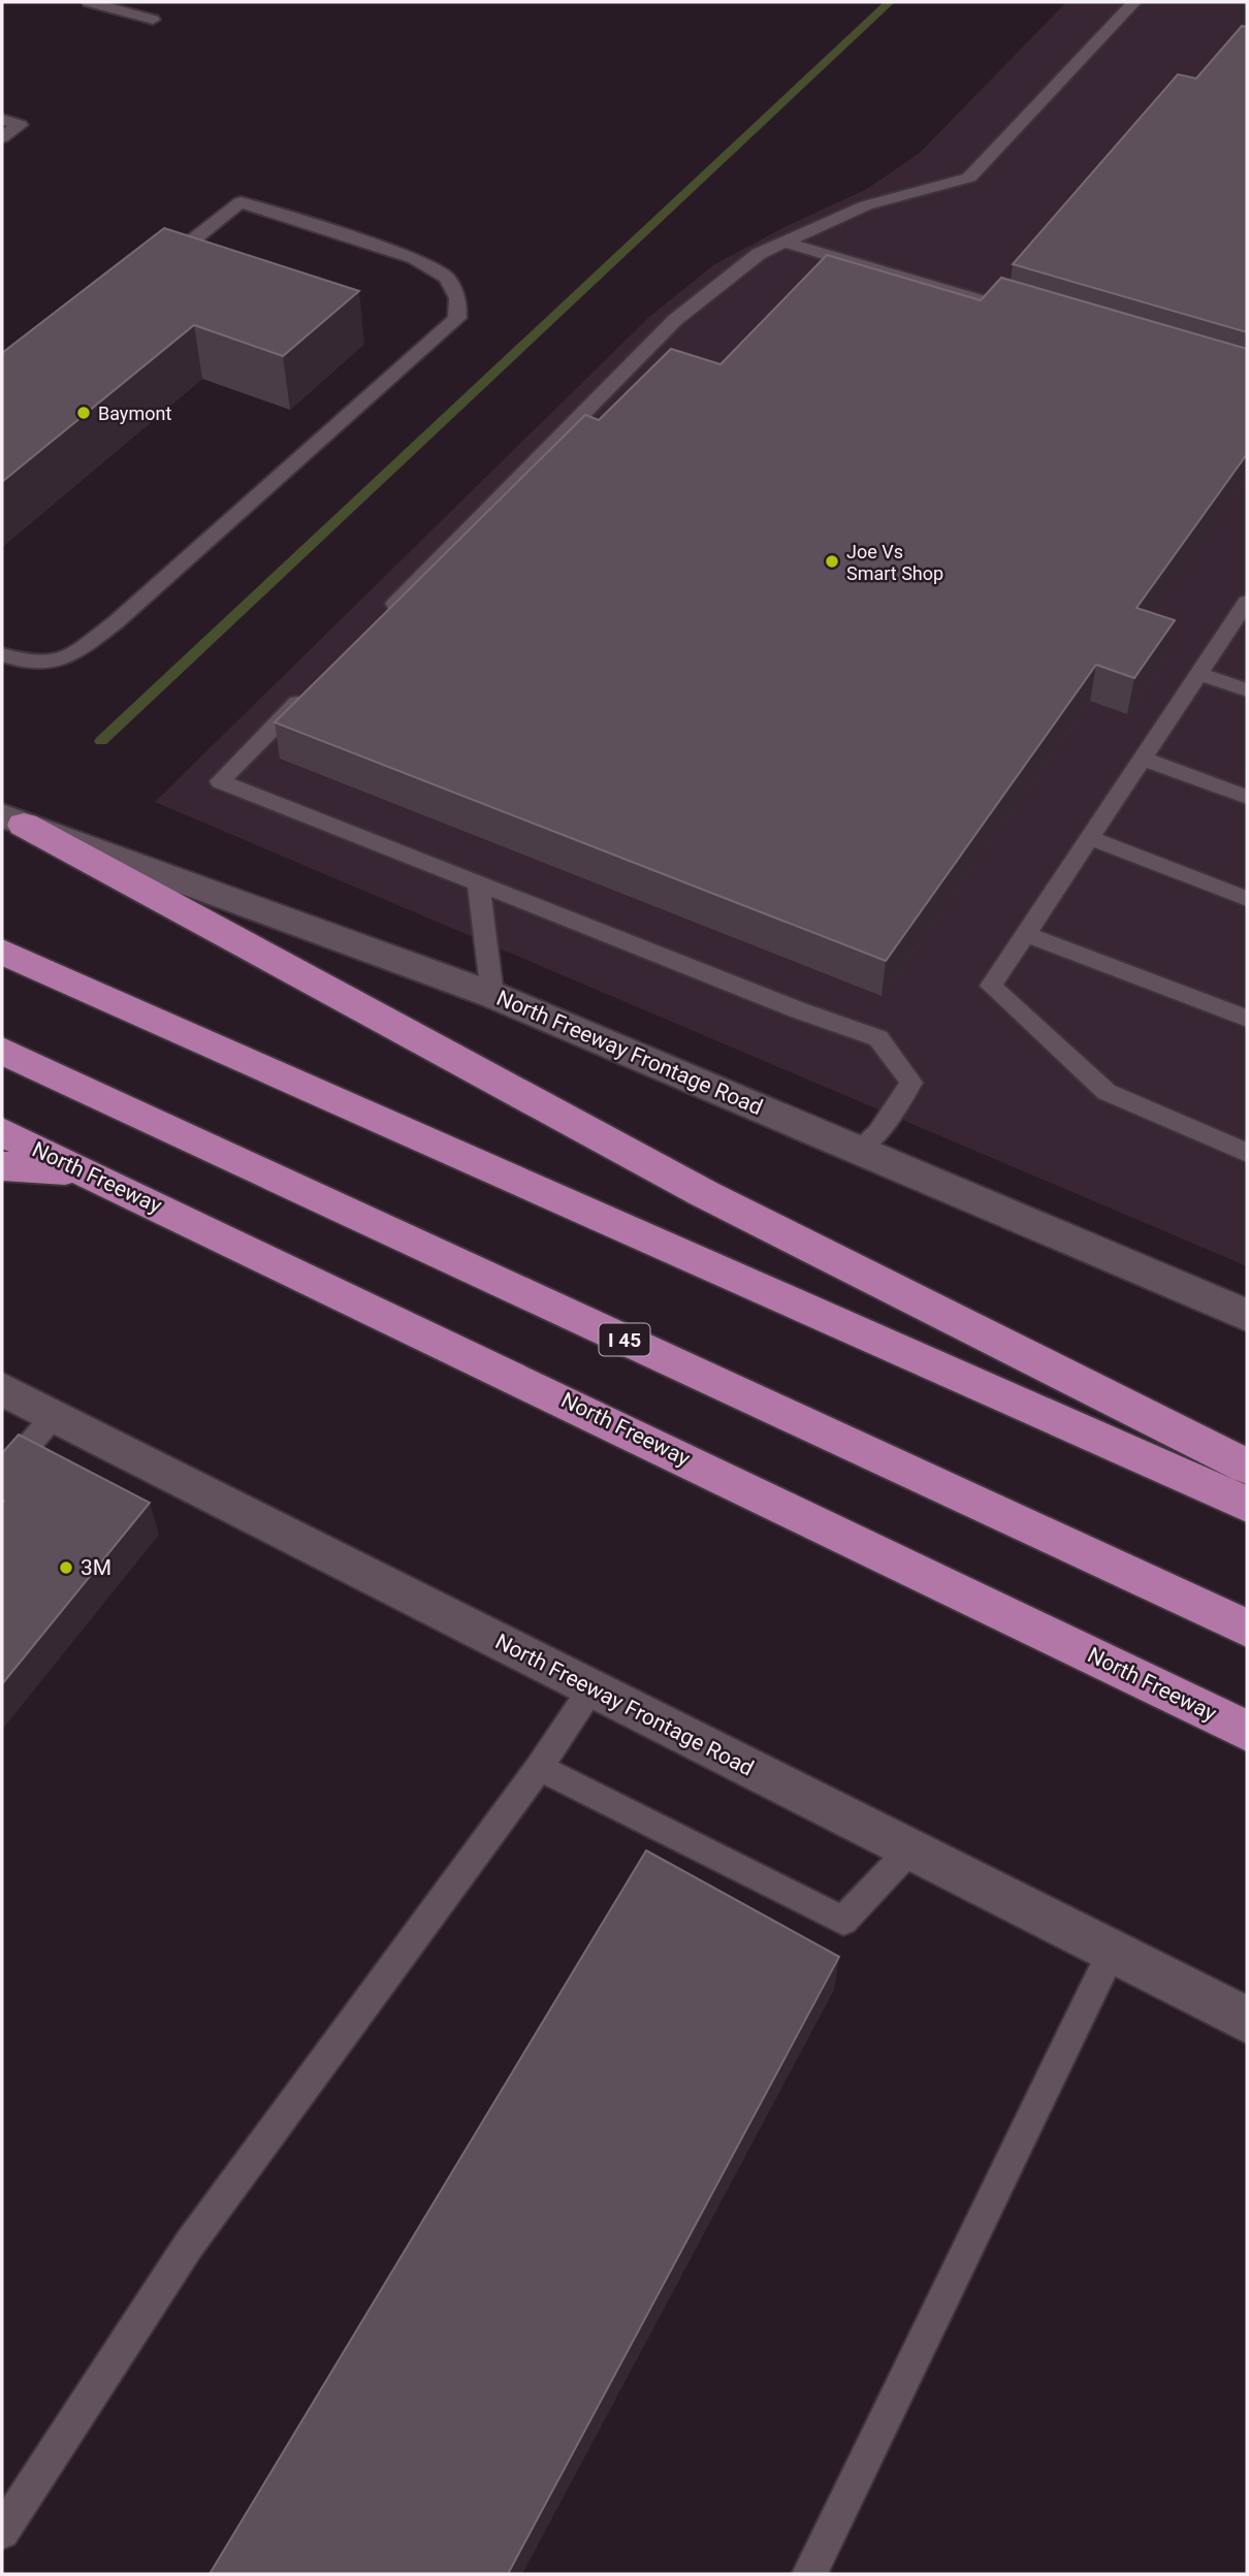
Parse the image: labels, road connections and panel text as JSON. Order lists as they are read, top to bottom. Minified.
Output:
{"streets":{"highway":["North Freeway","I 45"],"main road":["North Freeway Frontage Road"]},"places":["Baymont","Joe Vs Smart Shop","3M"]}
